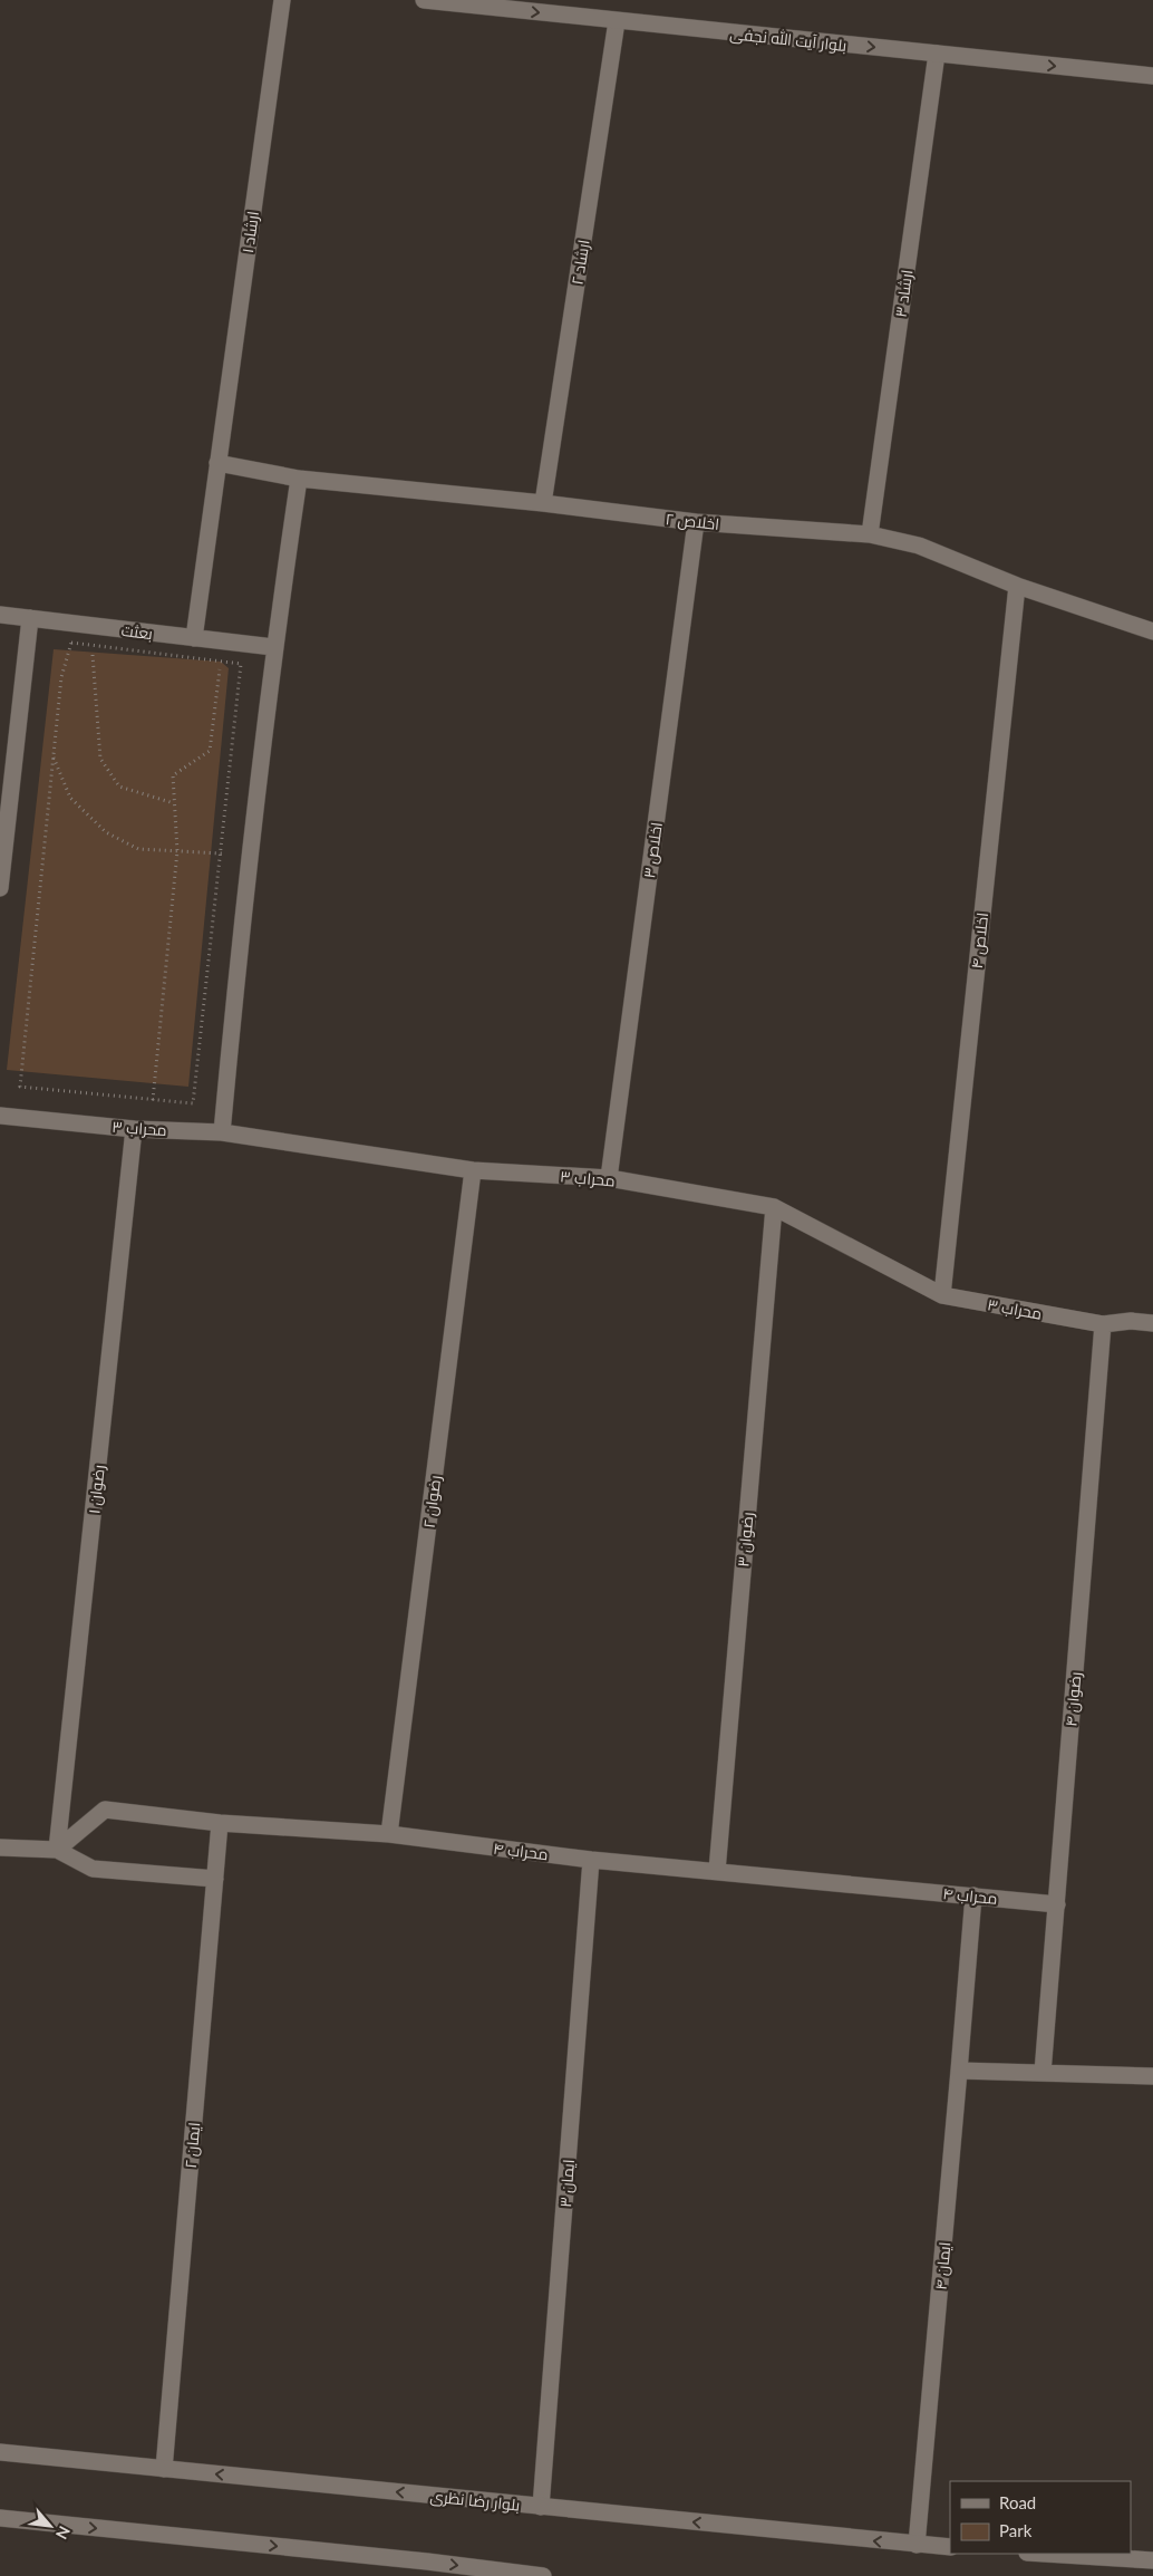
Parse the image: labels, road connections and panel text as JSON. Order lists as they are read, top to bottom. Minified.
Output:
{"streets":{"street":["بلوار آیت الله نجفی","ارشاد ۱","ارشاد ۲","ارشاد ۳","اخلاص ۲","بعثت","اخلاص ۳","اخلاص ۴","محراب ۳","رضوان ۱","رضوان ۲","رضوان ۳","رضوان ۴","محراب ۴","ایمان ۲","ایمان ۳","ایمان ۴","بلوار رضا نظری"]},"crossings":[["بلوار آیت الله نجفی","ارشاد ۲"],["بلوار آیت الله نجفی","ارشاد ۳"],["ارشاد ۱","اخلاص ۲"],["ارشاد ۱","بعثت"],["ارشاد ۲","اخلاص ۲"],["ارشاد ۳","اخلاص ۲"],["اخلاص ۲","اخلاص ۳"],["اخلاص ۲","اخلاص ۴"],["اخلاص ۳","محراب ۳"],["اخلاص ۴","محراب ۳"],["محراب ۳","رضوان ۱"],["محراب ۳","رضوان ۲"],["محراب ۳","رضوان ۳"],["محراب ۳","رضوان ۴"],["رضوان ۱","محراب ۴"],["رضوان ۲","محراب ۴"],["رضوان ۳","محراب ۴"],["رضوان ۴","محراب ۴"],["محراب ۴","ایمان ۲"],["محراب ۴","ایمان ۳"],["محراب ۴","ایمان ۴"],["ایمان ۲","بلوار رضا نظری"],["ایمان ۳","بلوار رضا نظری"],["ایمان ۴","بلوار رضا نظری"]],"one_way":["بلوار آیت الله نجفی"],"legend":["Road","Park"],"north":"bottom right"}
